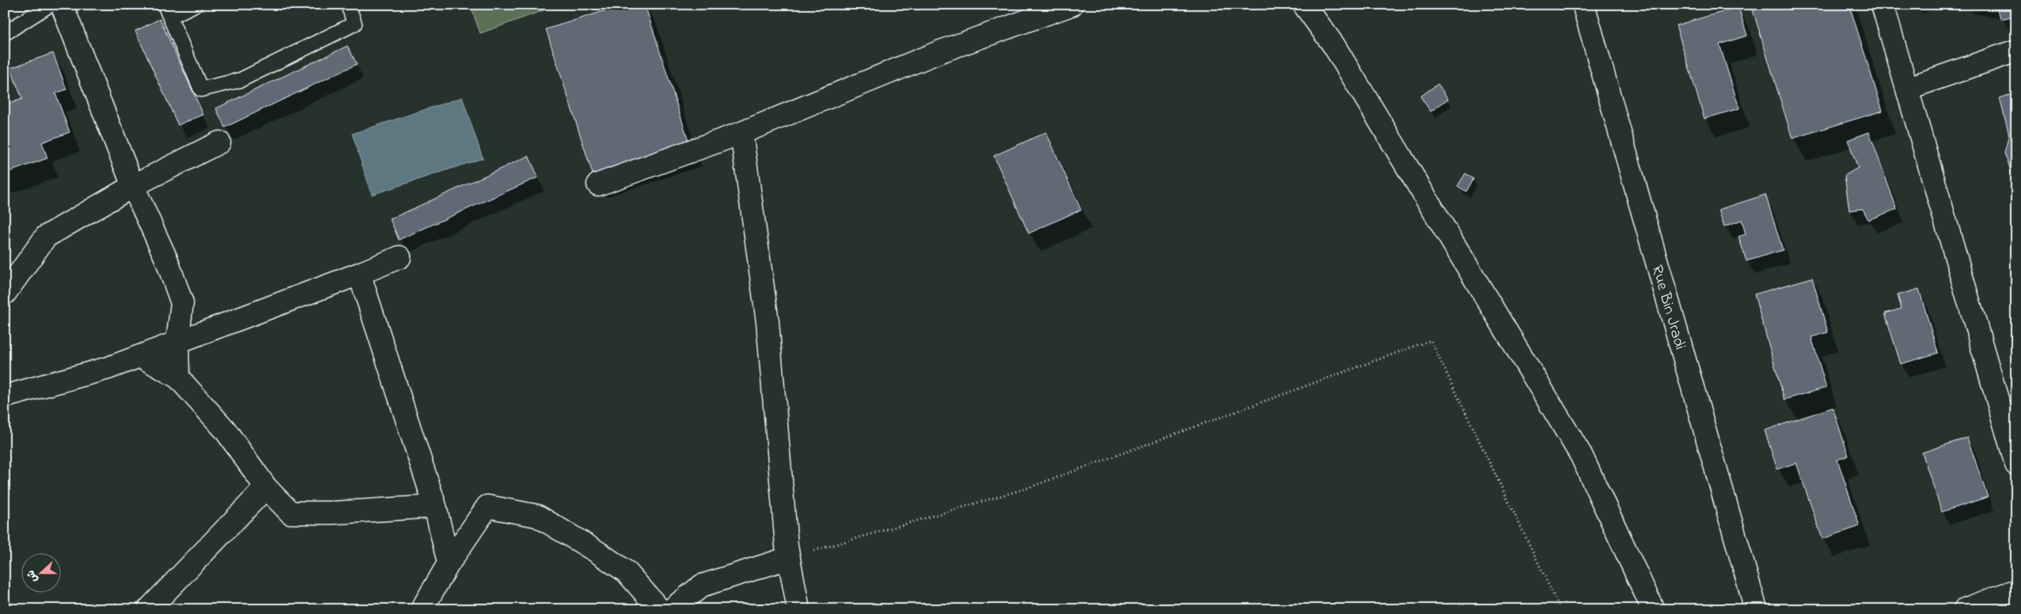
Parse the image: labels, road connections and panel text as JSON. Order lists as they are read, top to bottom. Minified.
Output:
{"streets":{"street":["Rue Bin Jradi"]},"north":"left"}
